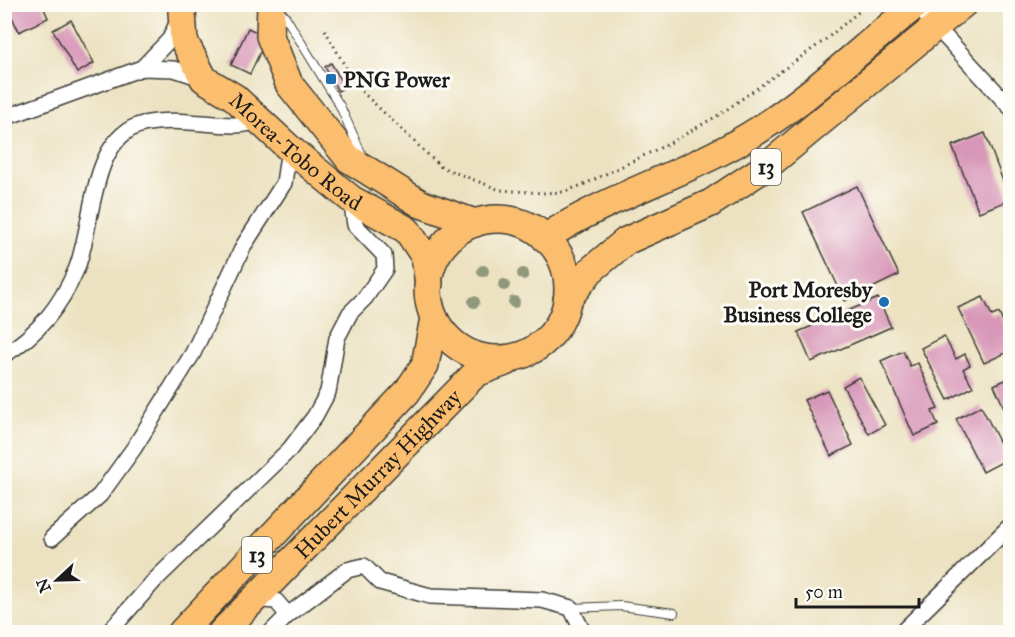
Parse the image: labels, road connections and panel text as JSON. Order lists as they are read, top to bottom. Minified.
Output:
{"streets":{"highway":["Morea-Tobo Road","13","Hubert Murray Highway"]},"crossings":[["Morea-Tobo Road","13"],["Morea-Tobo Road","Hubert Murray Highway"],["13","Hubert Murray Highway"]],"places":{"transit":["PNG Power"],"other":["Port Moresby Business College"]},"scale_bar":"50 m","north":"left"}
